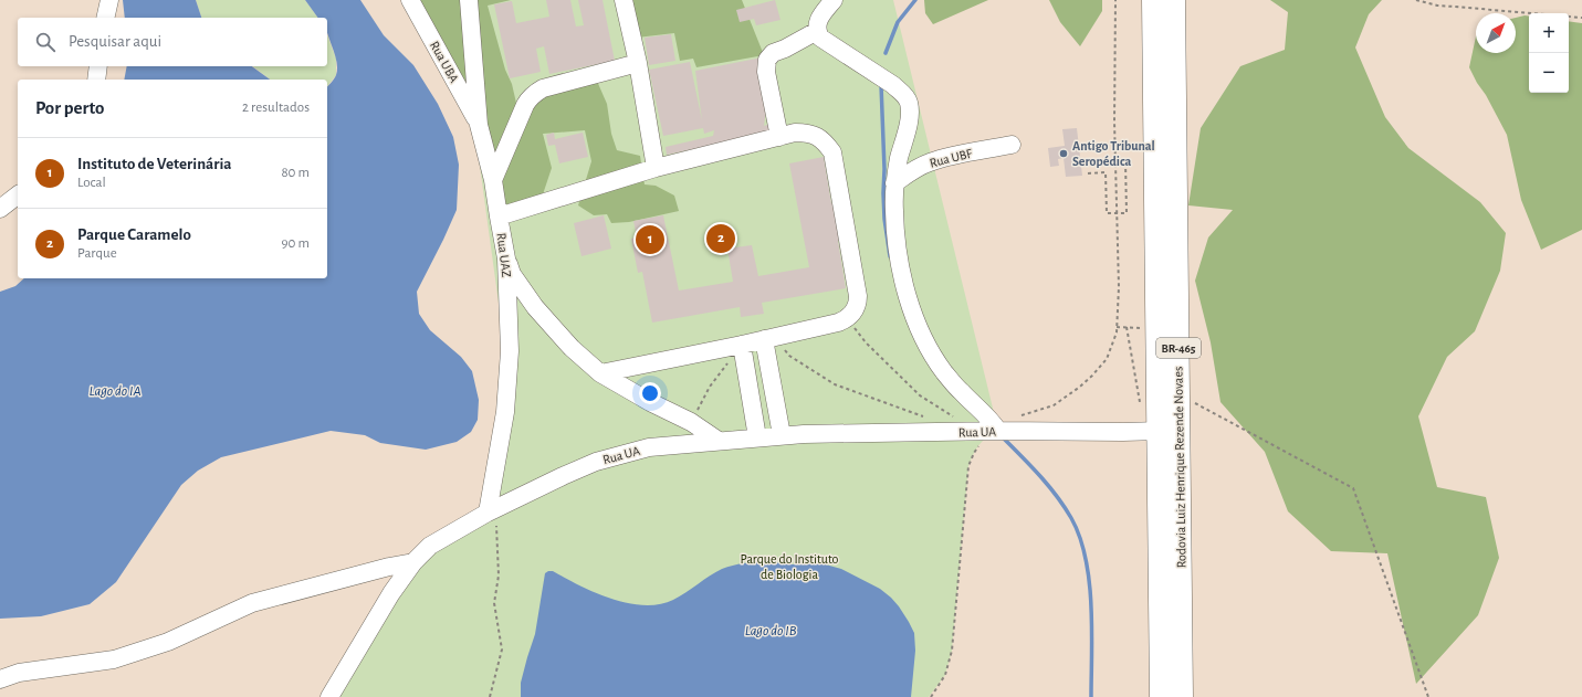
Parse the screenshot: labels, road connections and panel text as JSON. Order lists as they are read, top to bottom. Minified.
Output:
{"streets":{"highway":["BR-465","Rodovia Luiz Henrique Rezende Novaes"],"lane":["Rua UBA","Rua UBF","Rua UAZ","Rua UA"]},"crossings":[["Rua UBA","Rua UAZ"],["Rua UAZ","Rua UA"],["Rua UA","Rodovia Luiz Henrique Rezende Novaes"]],"water":["Lago do IA","Lago do IB"],"parks":["Parque do Instituto de Biologia"],"places":["Antigo Tribunal Seropédica"],"north":"top right","page":{"map_buttons":["+","−"],"search":"Pesquisar aqui","heading":["Por perto","2 resultados"],"list":[{"mark":"1","name":"Instituto de Veterinária","note":"Local","value":"80 m"},{"mark":"2","name":"Parque Caramelo","note":"Parque","value":"90 m"}],"pins":["2","1"]}}
